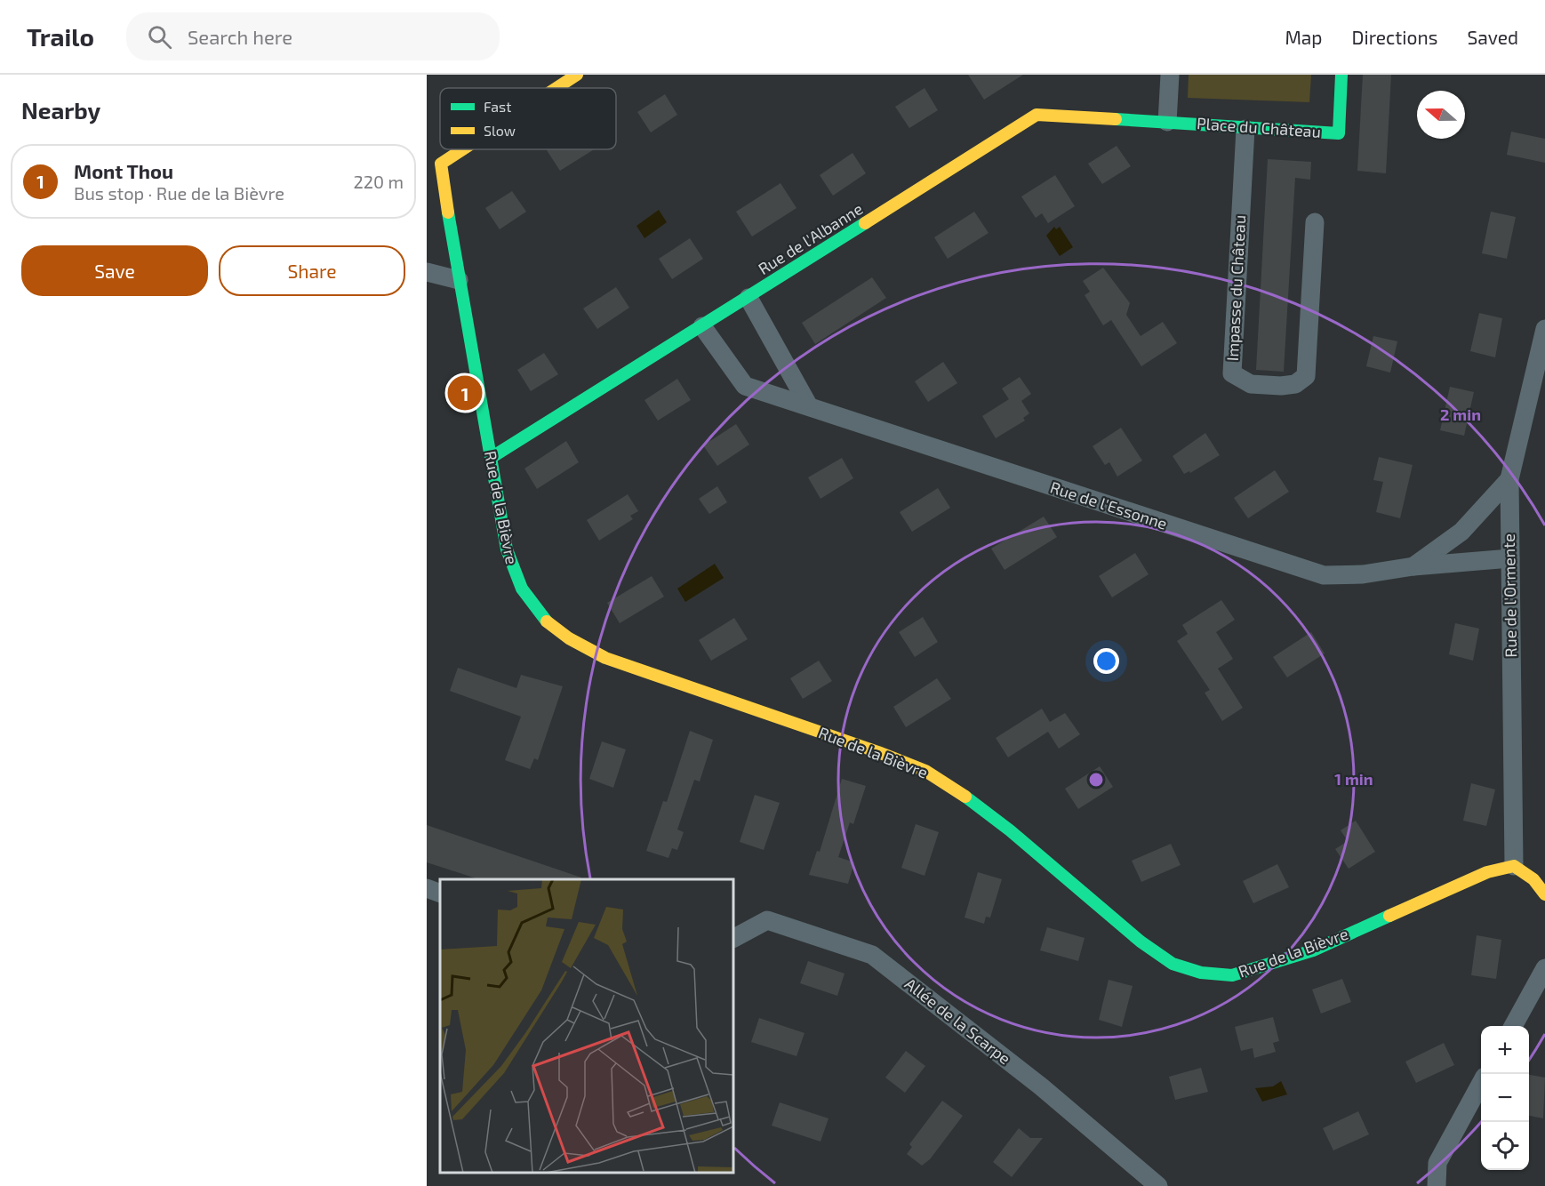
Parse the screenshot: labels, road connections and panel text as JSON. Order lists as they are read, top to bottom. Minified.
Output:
{"streets":{"street":["Place du Château","Rue de l'Albanne","Impasse du Château","Rue de l'Essonne","Rue de la Bièvre","Rue de l'Ormente","Allée de la Scarpe"]},"crossings":[["Place du Château","Rue de l'Albanne"],["Place du Château","Impasse du Château"],["Rue de l'Albanne","Rue de l'Essonne"],["Rue de l'Albanne","Rue de la Bièvre"],["Rue de l'Essonne","Rue de l'Ormente"],["Rue de la Bièvre","Rue de l'Ormente"]],"legend":["Fast","Slow"],"north":"left","page":{"header":"Trailo","search":"Search here","nav":["Map","Directions","Saved"],"heading":"Nearby","list":[{"mark":"1","name":"Mont Thou","note":"Bus stop · Rue de la Bièvre","value":"220 m"}],"buttons":["Save","Share"],"pins":"1","map_buttons":["+","−"]},"rings":["2 min","1 min"]}
